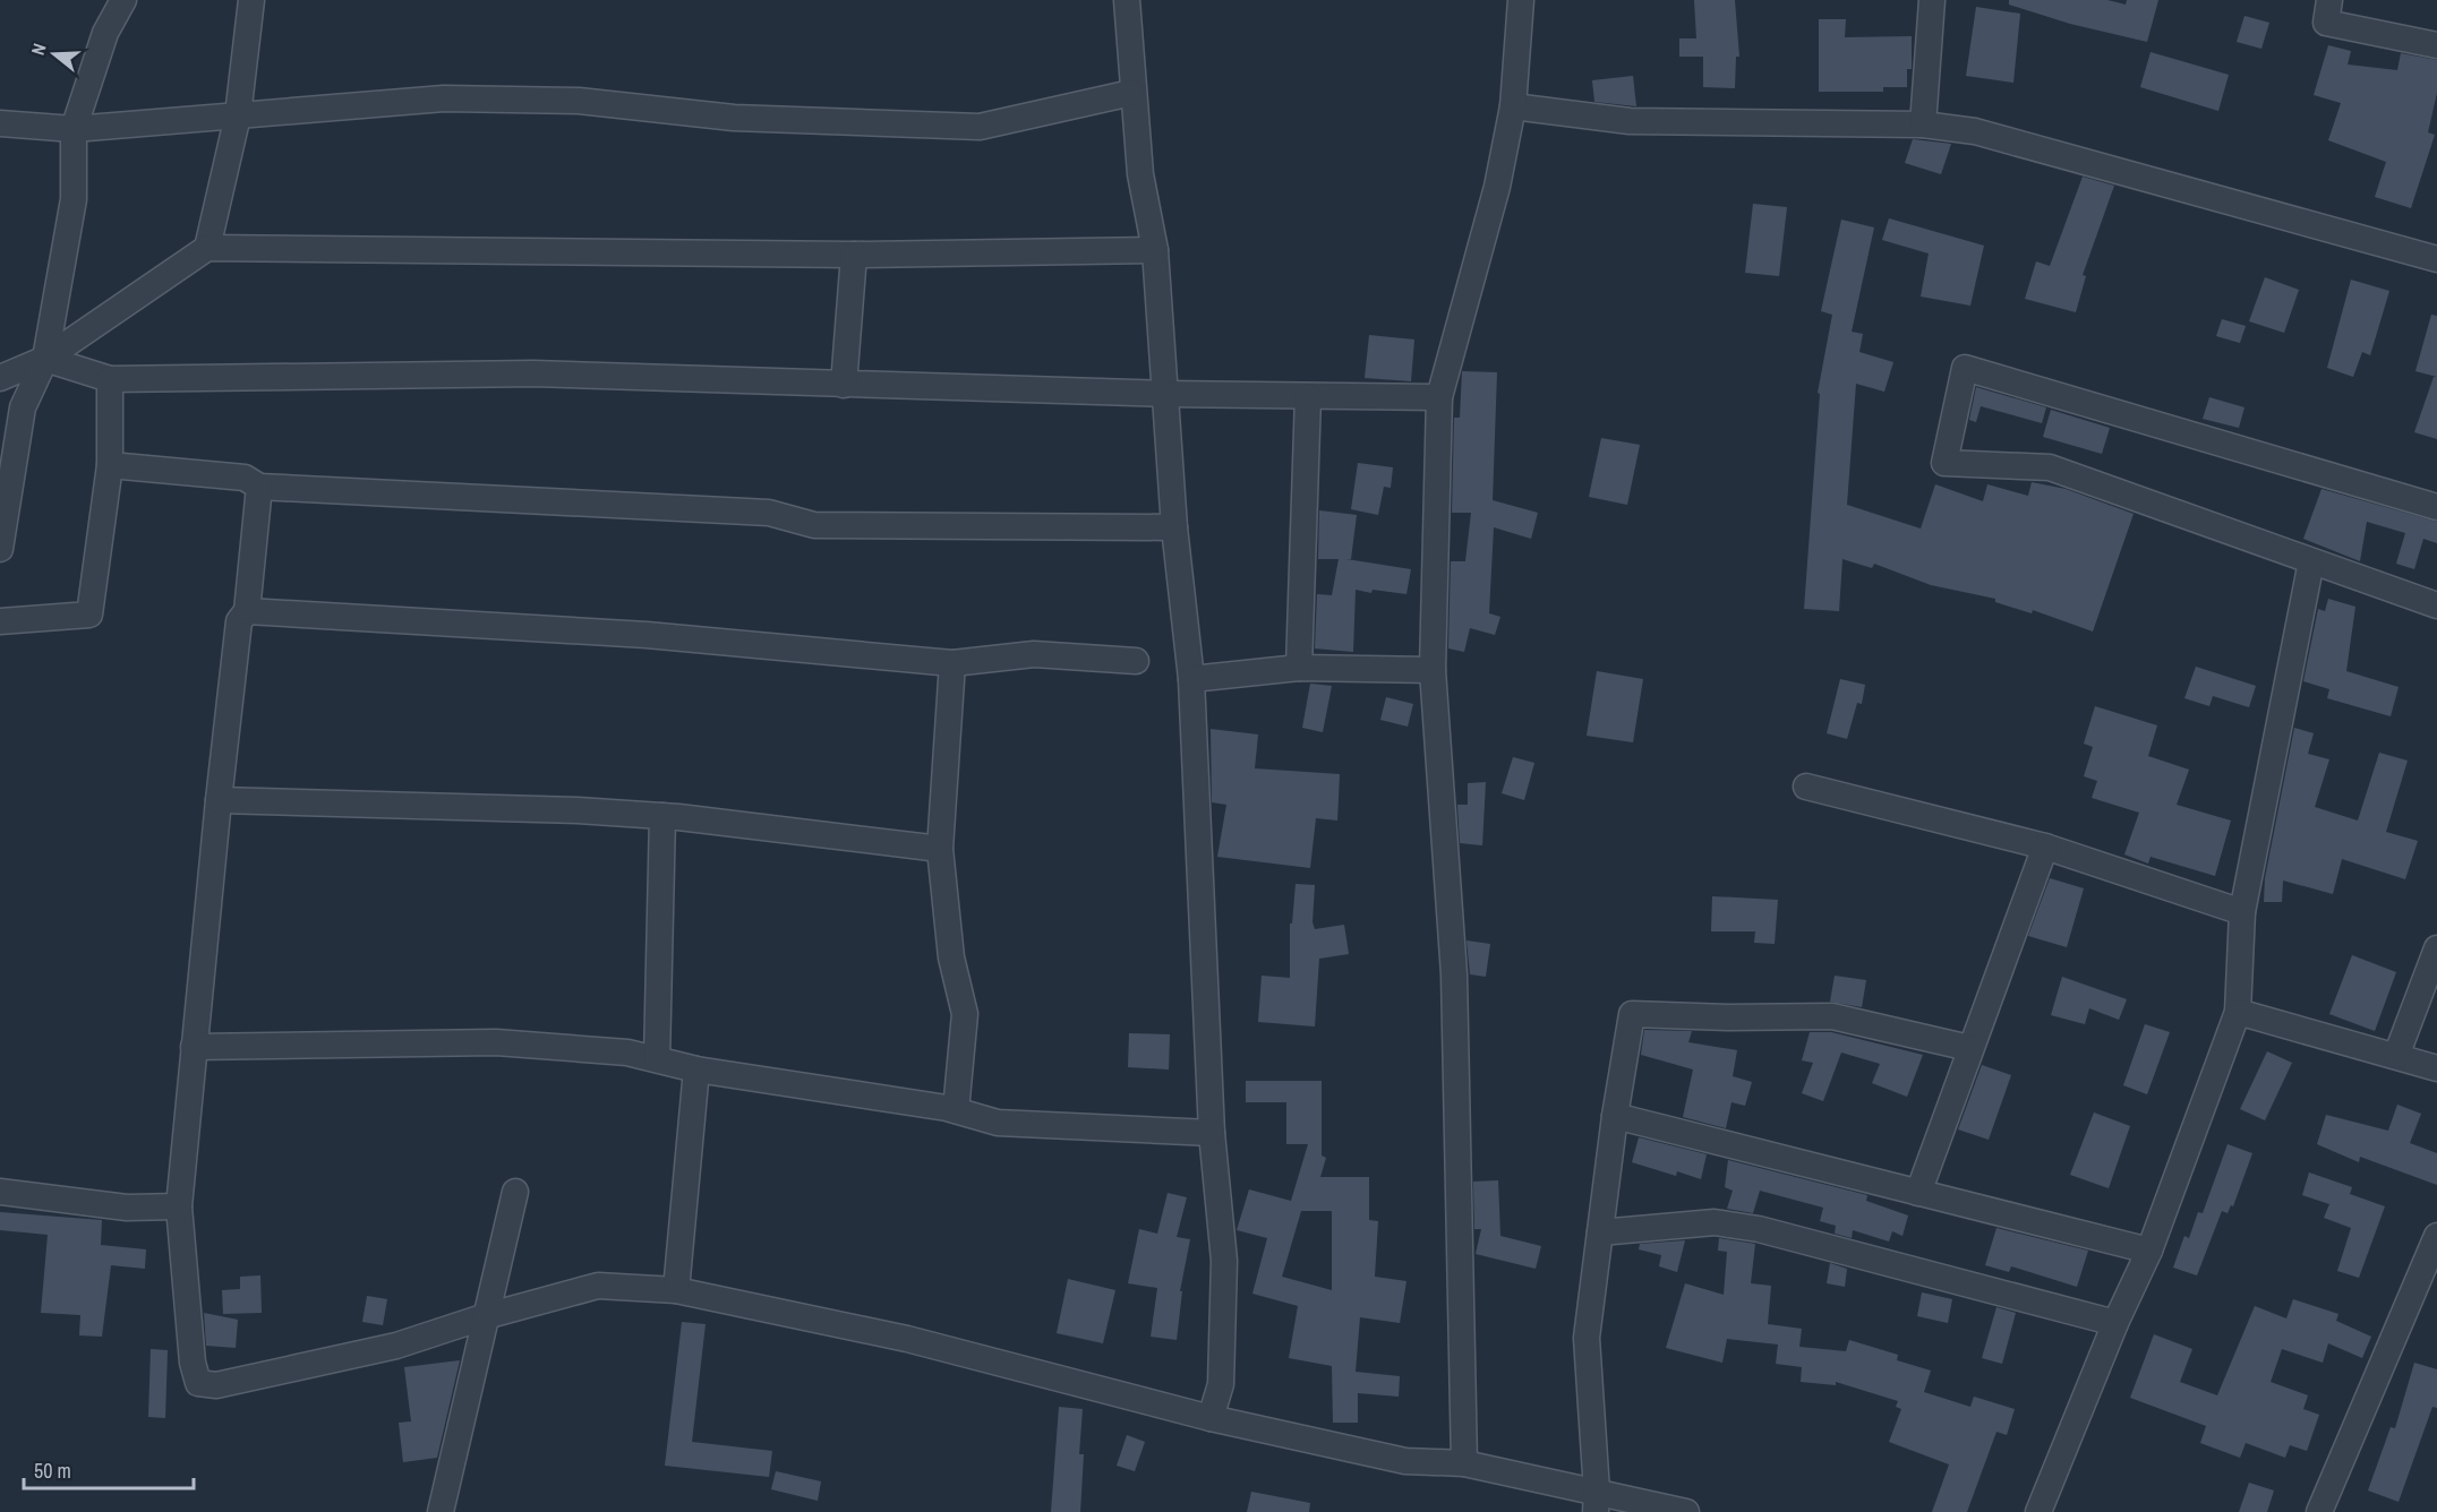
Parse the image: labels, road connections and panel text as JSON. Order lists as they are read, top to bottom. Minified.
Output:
{"scale_bar":"50 m","north":"left"}
